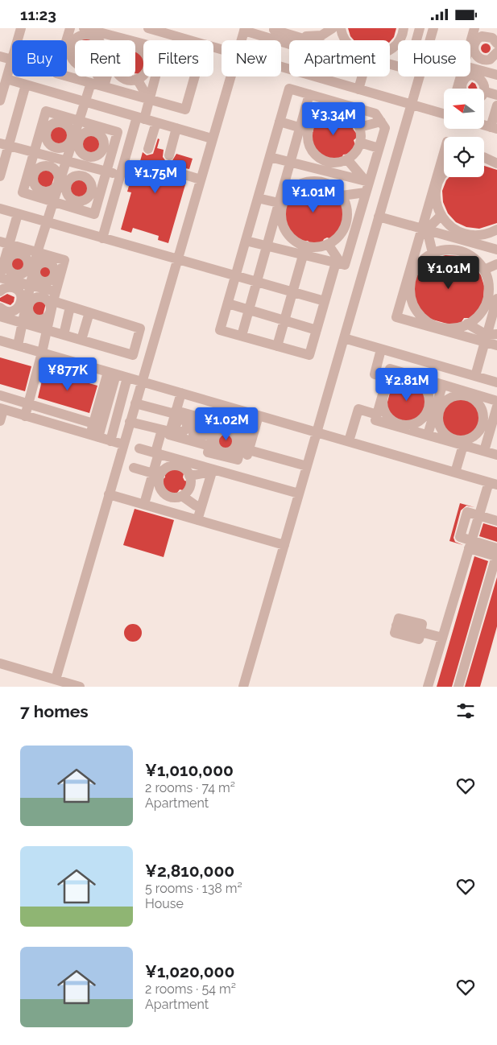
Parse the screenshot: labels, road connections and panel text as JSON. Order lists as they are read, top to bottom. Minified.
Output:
{"north":"left","page":{"status":"11:23","chip":["Buy","Rent","Filters","New","Apartment","House"],"price":["¥3.34M","¥1.75M","¥1.01M","¥1.01M","¥877K","¥2.81M","¥1.02M"],"heading":"7 homes","list":[{"name":"¥1,010,000","note":"2 rooms · 74 m² · Apartment"},{"name":"¥2,810,000","note":"5 rooms · 138 m² · House"},{"name":"¥1,020,000","note":"2 rooms · 54 m² · Apartment"}]}}
